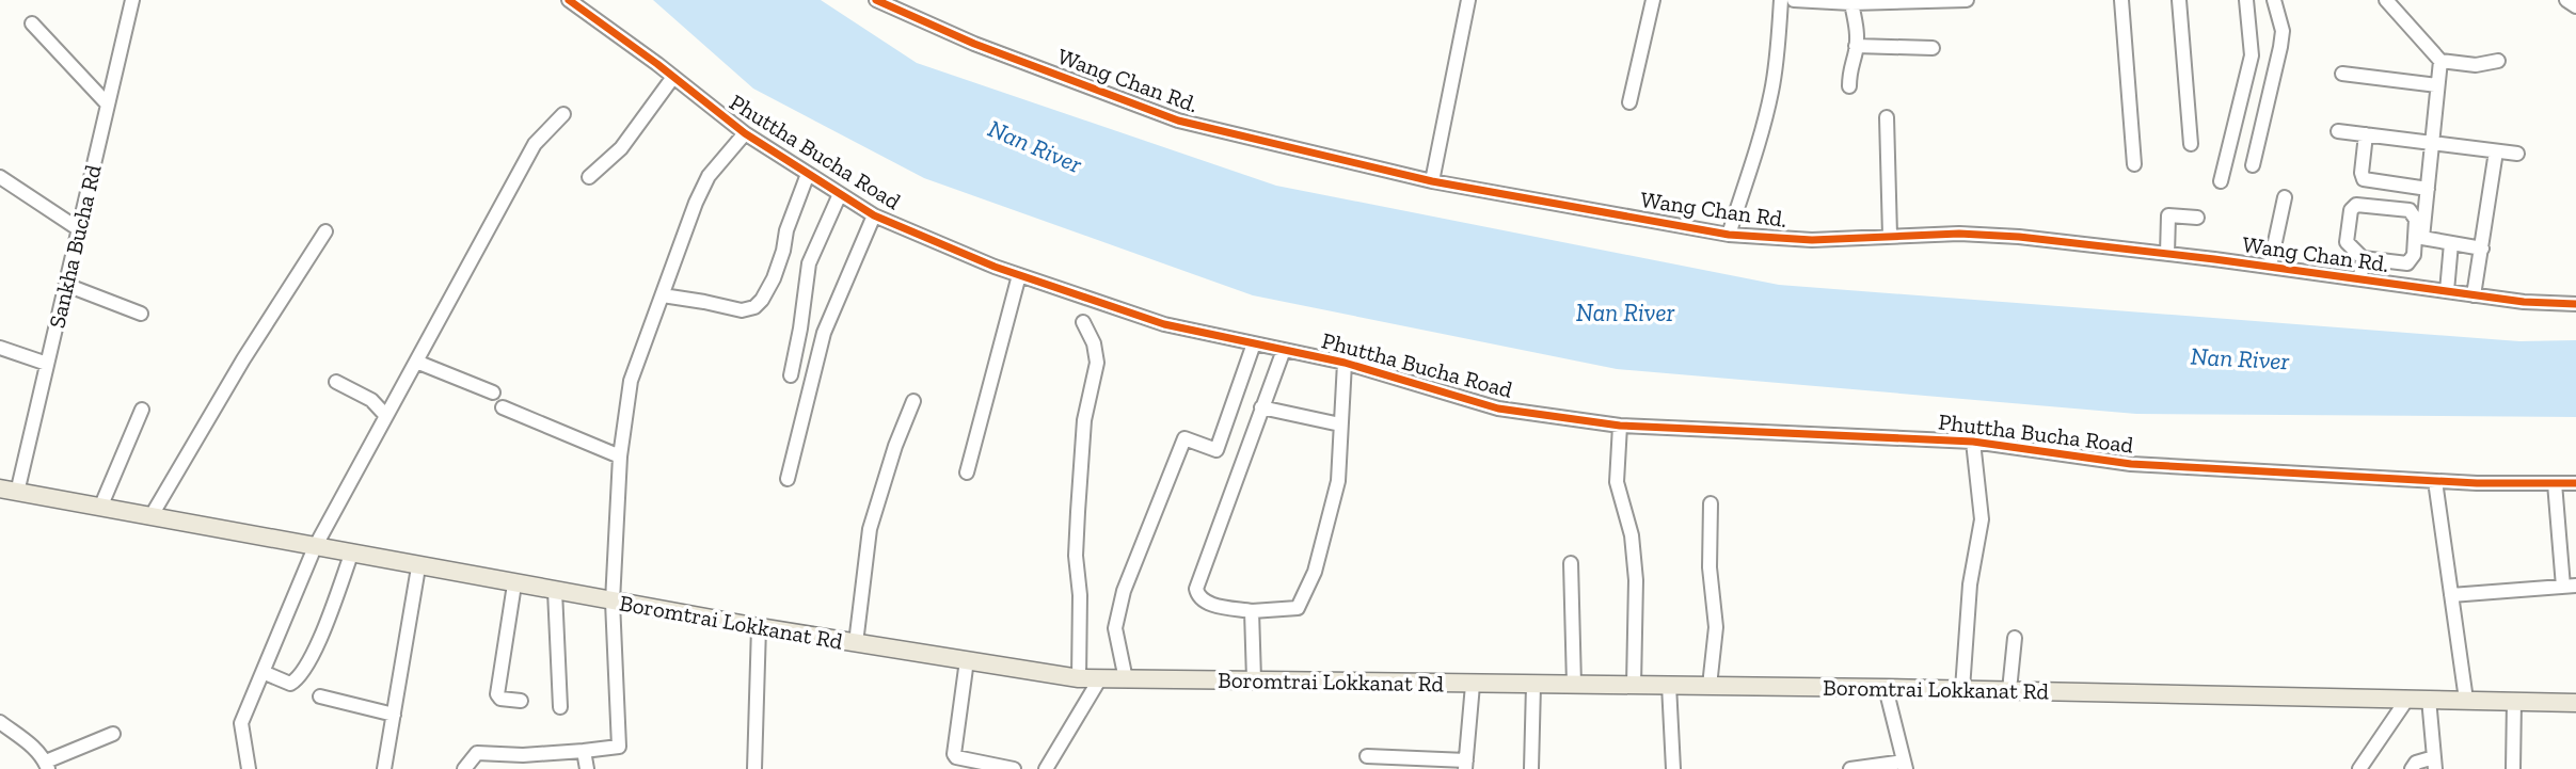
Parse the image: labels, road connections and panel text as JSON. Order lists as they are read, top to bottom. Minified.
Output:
{"streets":{"main road":["Boromtrai Lokkanat Rd"],"street":["Wang Chan Rd.","Phuttha Bucha Road","Sankha Bucha Rd"]},"crossings":[["Sankha Bucha Rd","Boromtrai Lokkanat Rd"]],"water":["Nan River"]}
